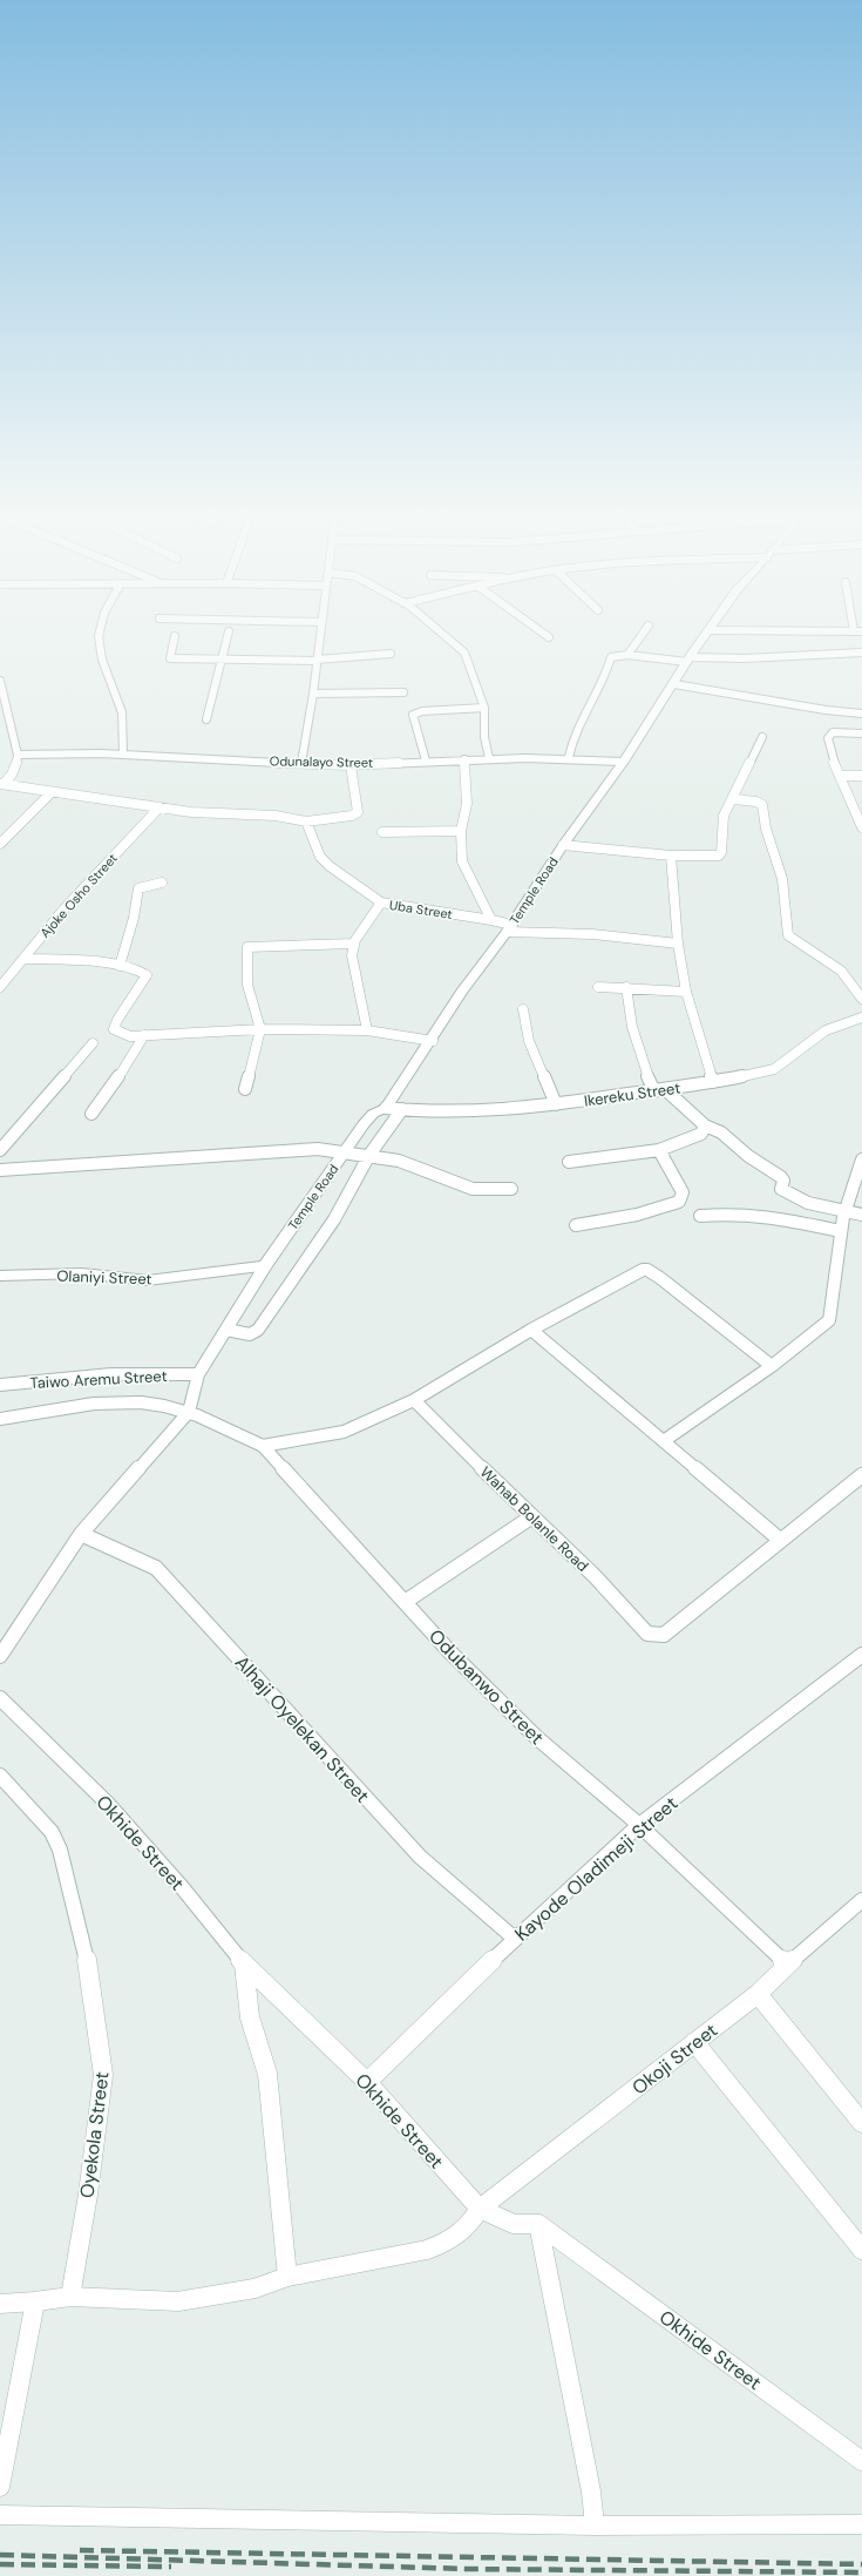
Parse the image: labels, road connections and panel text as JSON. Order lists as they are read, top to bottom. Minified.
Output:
{"streets":{"street":["Odunalayo Street","Temple Road","Ajoke Osho Street","Uba Street","Ikereku Street","Olaniyi Street","Taiwo Aremu Street","Wahab Bolanle Road","Odubanwo Street","Alhaji Oyelekan Street","Okhide Street","Kayode Oladimeji Street","Okoji Street","Oyekola Street"]},"crossings":[["Odunalayo Street","Temple Road"],["Temple Road","Uba Street"],["Temple Road","Ikereku Street"],["Temple Road","Olaniyi Street"],["Odubanwo Street","Kayode Oladimeji Street"],["Odubanwo Street","Okoji Street"],["Alhaji Oyelekan Street","Kayode Oladimeji Street"],["Okhide Street","Kayode Oladimeji Street"],["Okhide Street","Okoji Street"],["Okoji Street","Oyekola Street"]]}
